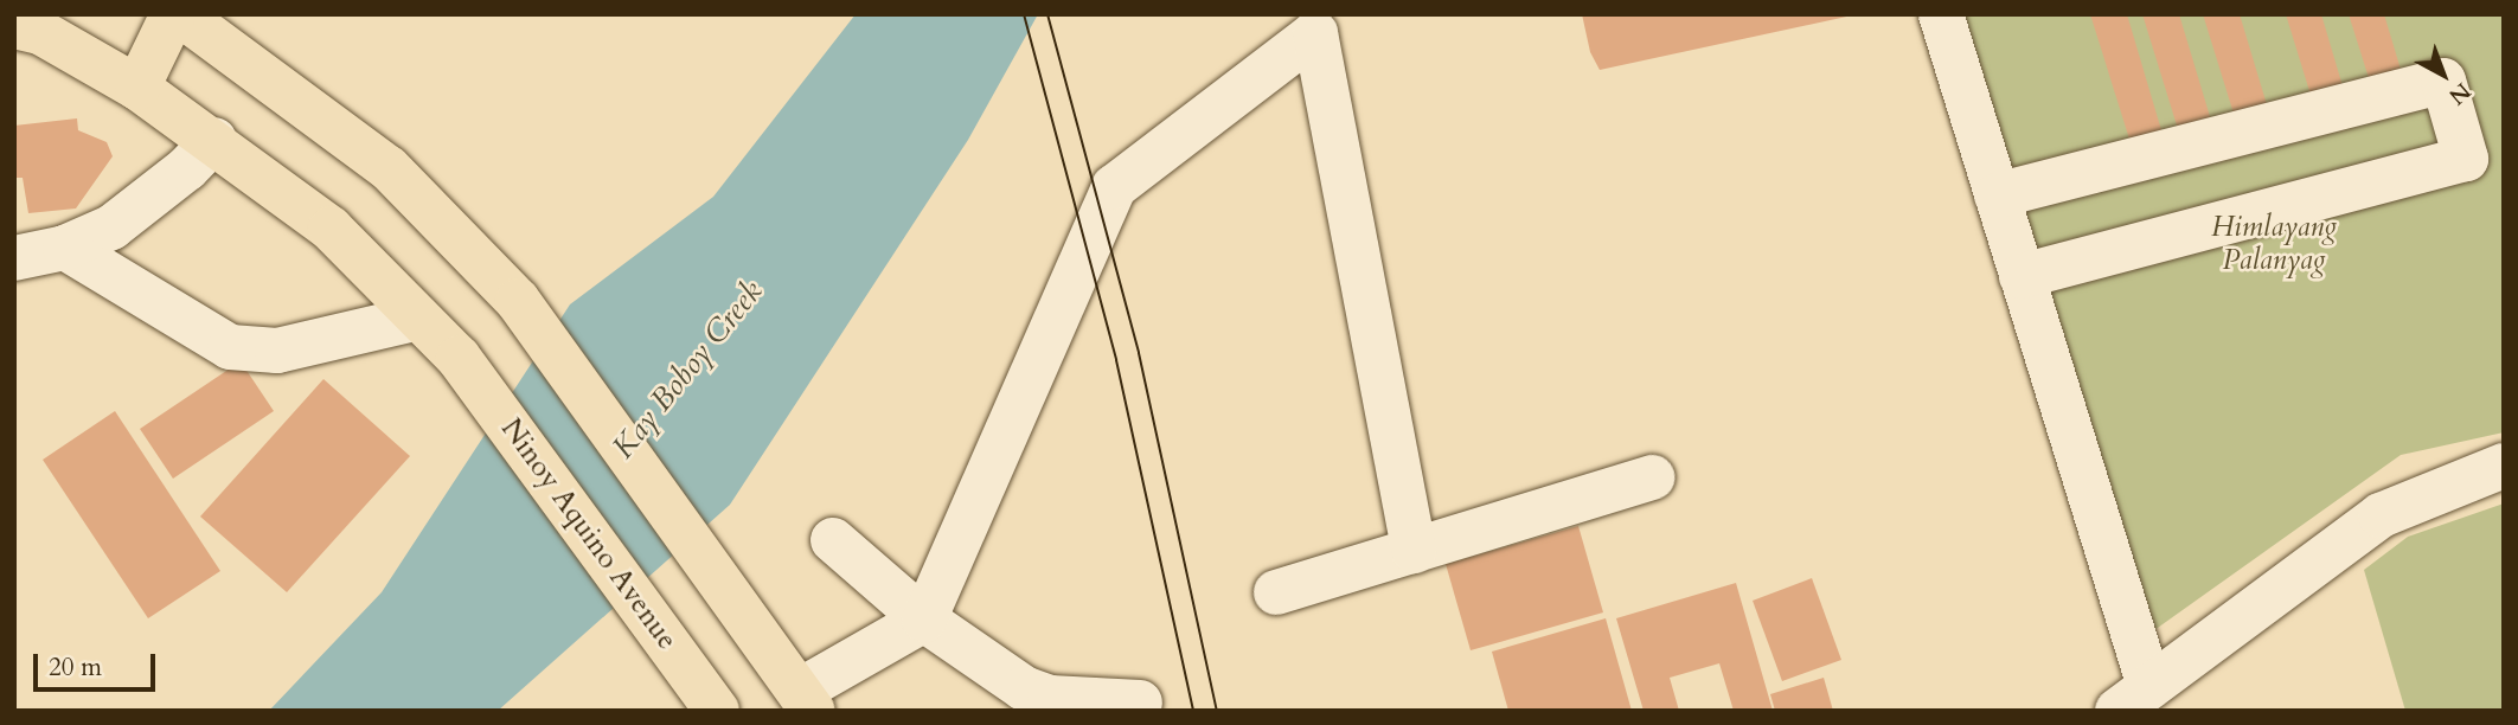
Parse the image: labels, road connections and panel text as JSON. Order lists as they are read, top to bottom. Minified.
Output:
{"streets":{"main road":["Ninoy Aquino Avenue"]},"water":["Kay Boboy Creek"],"parks":["Himlayang Palanyag"],"scale_bar":"20 m","north":"bottom right"}
